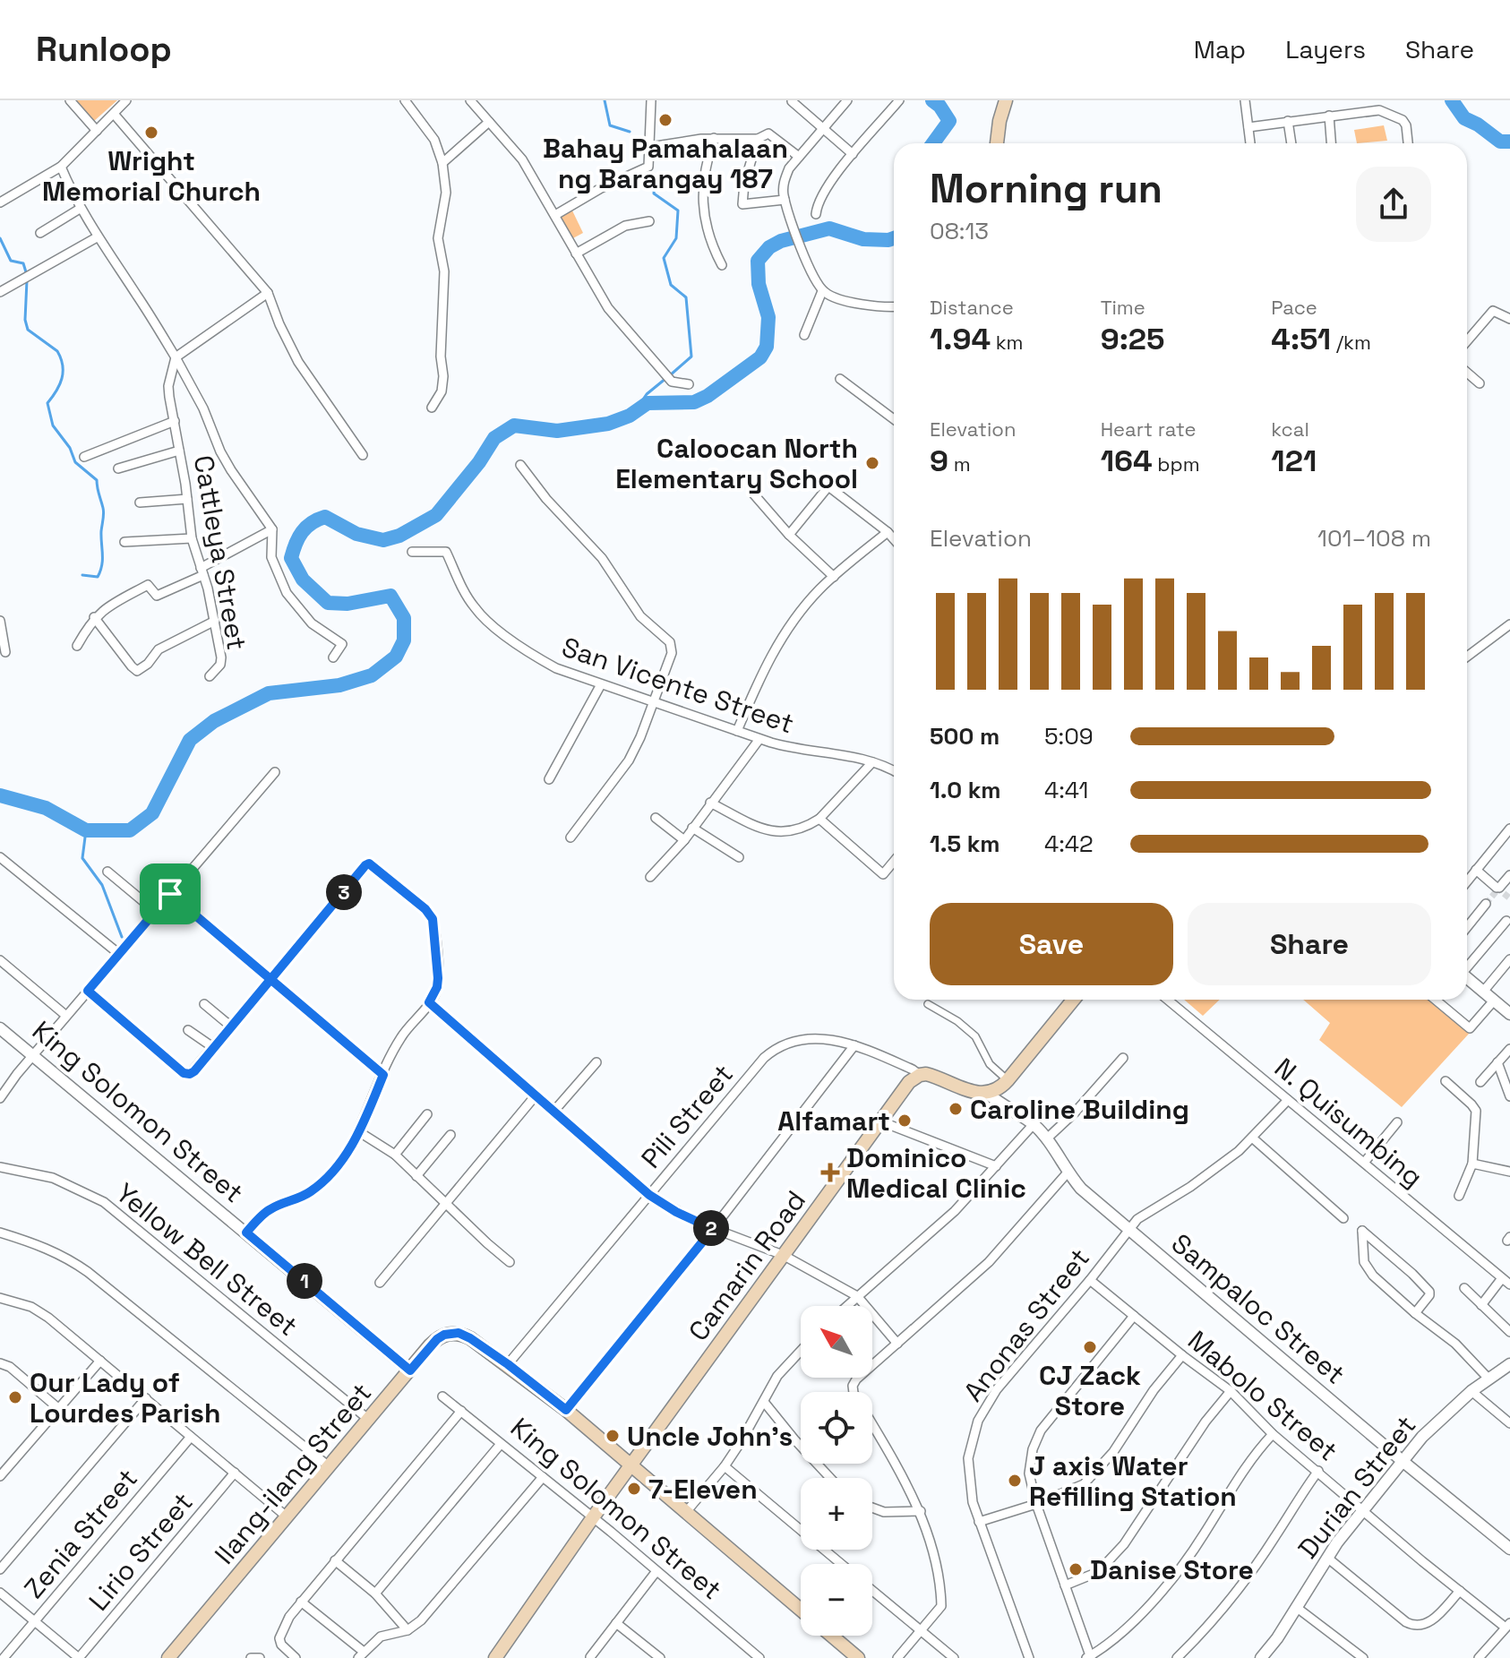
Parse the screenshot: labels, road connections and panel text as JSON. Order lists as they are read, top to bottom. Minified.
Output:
{"streets":{"main road":["Camarin Road","Ilang-ilang Street"],"street":["Cattleya Street","San Vicente Street","King Solomon Street","Pili Street","N. Quisumbing","Yellow Bell Street","Sampaloc Street","Anonas Street","Mabolo Street","Durian Street","Zenia Street","Lirio Street"]},"crossings":[["King Solomon Street","Camarin Road"],["King Solomon Street","Ilang-ilang Street"],["Pili Street","Camarin Road"],["Pili Street","Ilang-ilang Street"],["N. Quisumbing","Anonas Street"],["Yellow Bell Street","Ilang-ilang Street"],["Camarin Road","Ilang-ilang Street"],["Sampaloc Street","Anonas Street"],["Sampaloc Street","Durian Street"],["Anonas Street","Mabolo Street"],["Mabolo Street","Durian Street"]],"places":{"other":["Bahay Pamahalaan ng Barangay 187","Wright Memorial Church","Caloocan North Elementary School","Caroline Building","Alfamart","CJ Zack Store","Our Lady of Lourdes Parish","Uncle John's","J axis Water Refilling Station","7-Eleven","Danise Store"],"health":["Dominico Medical Clinic"]},"north":"top left","page":{"header":"Runloop","nav":["Map","Layers","Share"],"heading":["Morning run","08:13"],"stats":[["Distance","1.94 km"],["Time","9:25"],["Pace","4:51 /km"],["Elevation","9 m"],["Heart rate","164 bpm"],["kcal","121"]],"chart":["Elevation","101–108 m"],"list":[{"name":"500 m","note":"5:09"},{"name":"1.0 km","note":"4:41"},{"name":"1.5 km","note":"4:42"}],"pins":["3","2","1"],"buttons":["Save","Share"],"map_buttons":["+","−"]}}
